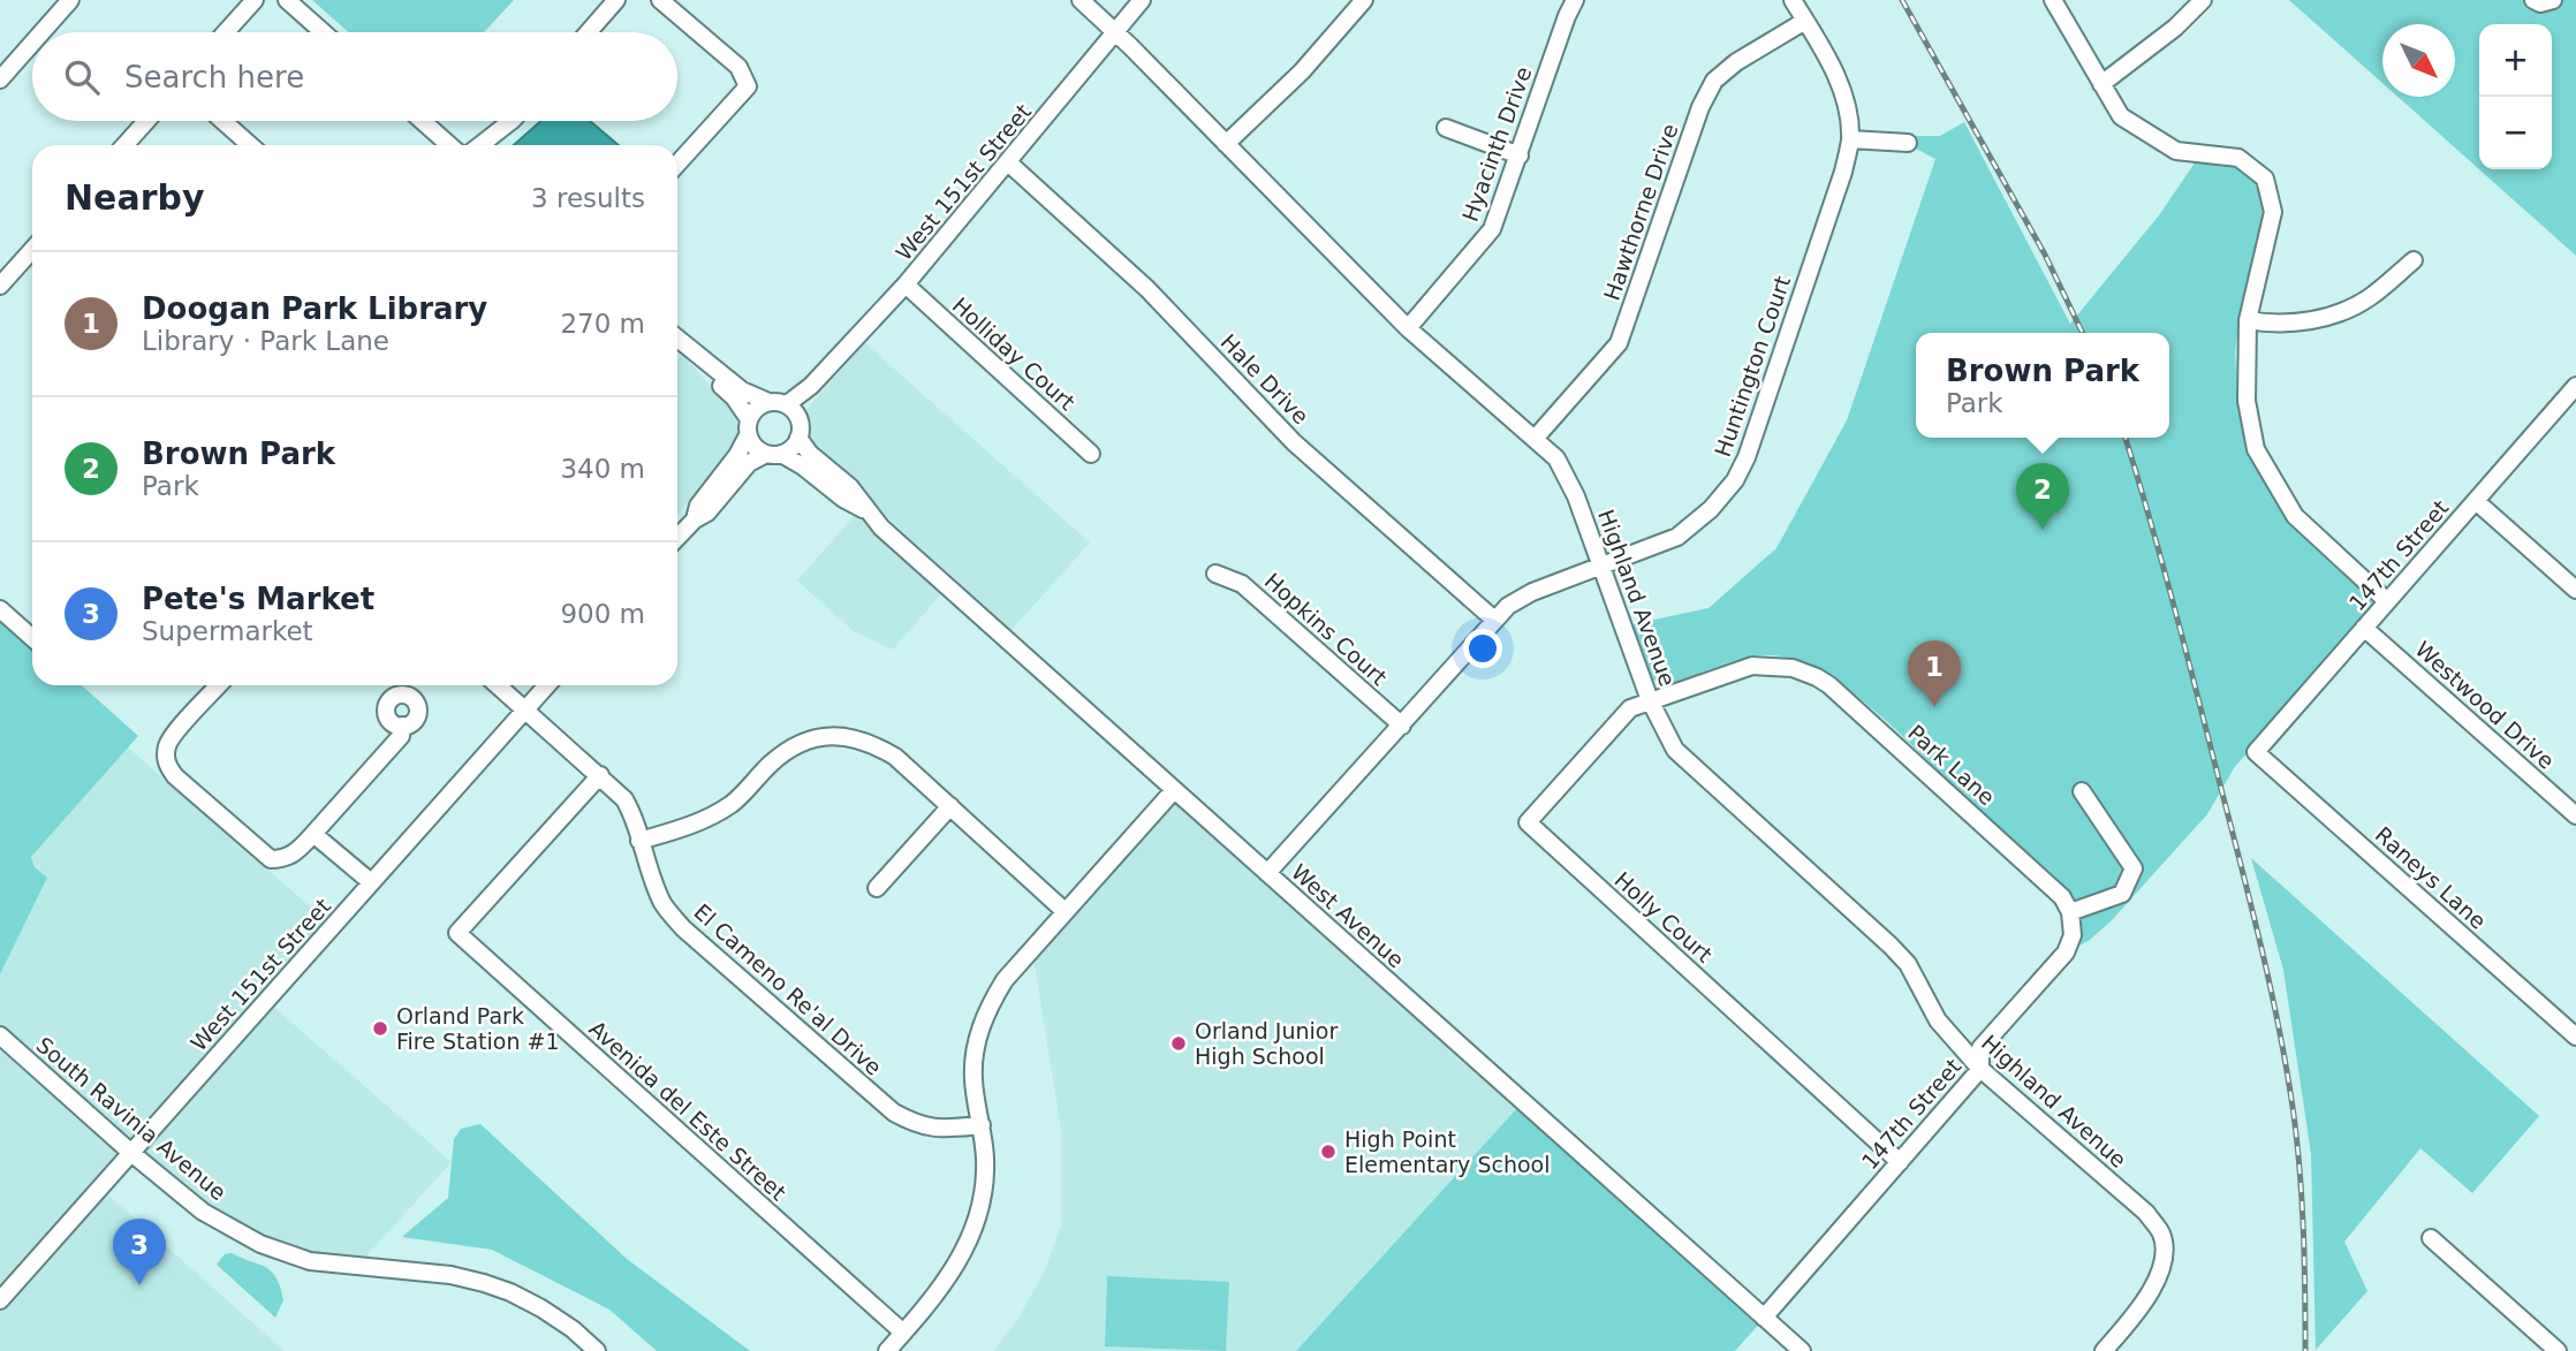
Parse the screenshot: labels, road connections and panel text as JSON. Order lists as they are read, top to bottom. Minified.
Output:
{"streets":{"street":["Hyacinth Drive","West 151st Street","Hawthorne Drive","Holliday Court","Huntington Court","Hale Drive","147th Street","Highland Avenue","Hopkins Court","Westwood Drive","Park Lane","Raneys Lane","West Avenue","Holly Court","El Cameno Re'al Drive","Avenida del Este Street","South Ravinia Avenue"]},"crossings":[["Hyacinth Drive","Highland Avenue"],["West 151st Street","Holliday Court"],["West 151st Street","Hale Drive"],["West 151st Street","Highland Avenue"],["West 151st Street","West Avenue"],["West 151st Street","El Cameno Re'al Drive"],["West 151st Street","South Ravinia Avenue"],["Hawthorne Drive","Huntington Court"],["Hawthorne Drive","Highland Avenue"],["Huntington Court","Hale Drive"],["Huntington Court","Highland Avenue"],["Huntington Court","Hopkins Court"],["Huntington Court","West Avenue"],["147th Street","Highland Avenue"],["147th Street","Westwood Drive"],["147th Street","Park Lane"],["147th Street","Raneys Lane"],["147th Street","West Avenue"],["147th Street","Holly Court"],["Highland Avenue","Park Lane"],["Highland Avenue","Holly Court"],["Park Lane","Holly Court"],["El Cameno Re'al Drive","Avenida del Este Street"]],"places":["Orland Park Fire Station #1","Orland Junior High School","High Point Elementary School"],"north":"bottom right","page":{"map_buttons":["+","−"],"search":"Search here","heading":["Nearby","3 results"],"list":[{"mark":"1","name":"Doogan Park Library","note":"Library · Park Lane","value":"270 m"},{"mark":"2","name":"Brown Park","note":"Park","value":"340 m"},{"mark":"3","name":"Pete's Market","note":"Supermarket","value":"900 m"}],"popup":["Brown Park","Park"],"pins":["2","1","3"]}}
